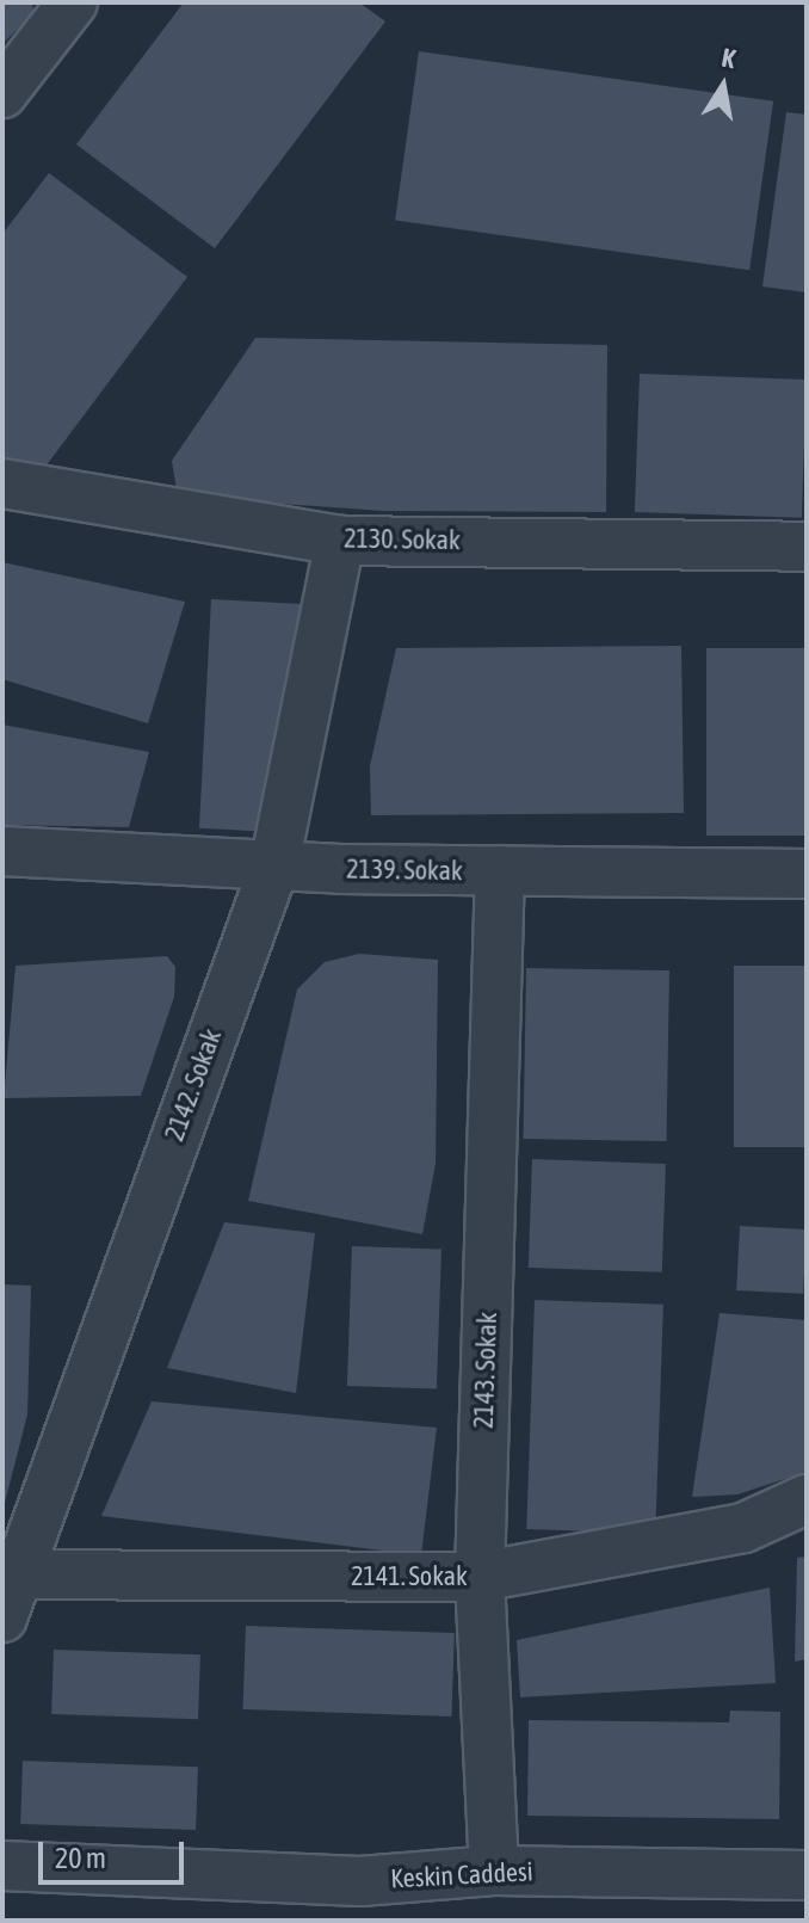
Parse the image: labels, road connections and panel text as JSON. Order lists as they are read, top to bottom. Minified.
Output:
{"streets":{"street":["2130. Sokak","2139. Sokak","2142. Sokak","2143. Sokak","2141. Sokak","Keskin Caddesi"]},"crossings":[["2130. Sokak","2142. Sokak"],["2139. Sokak","2142. Sokak"],["2139. Sokak","2143. Sokak"],["2142. Sokak","2141. Sokak"],["2143. Sokak","2141. Sokak"],["2143. Sokak","Keskin Caddesi"]],"scale_bar":"20 m","north":"top"}
